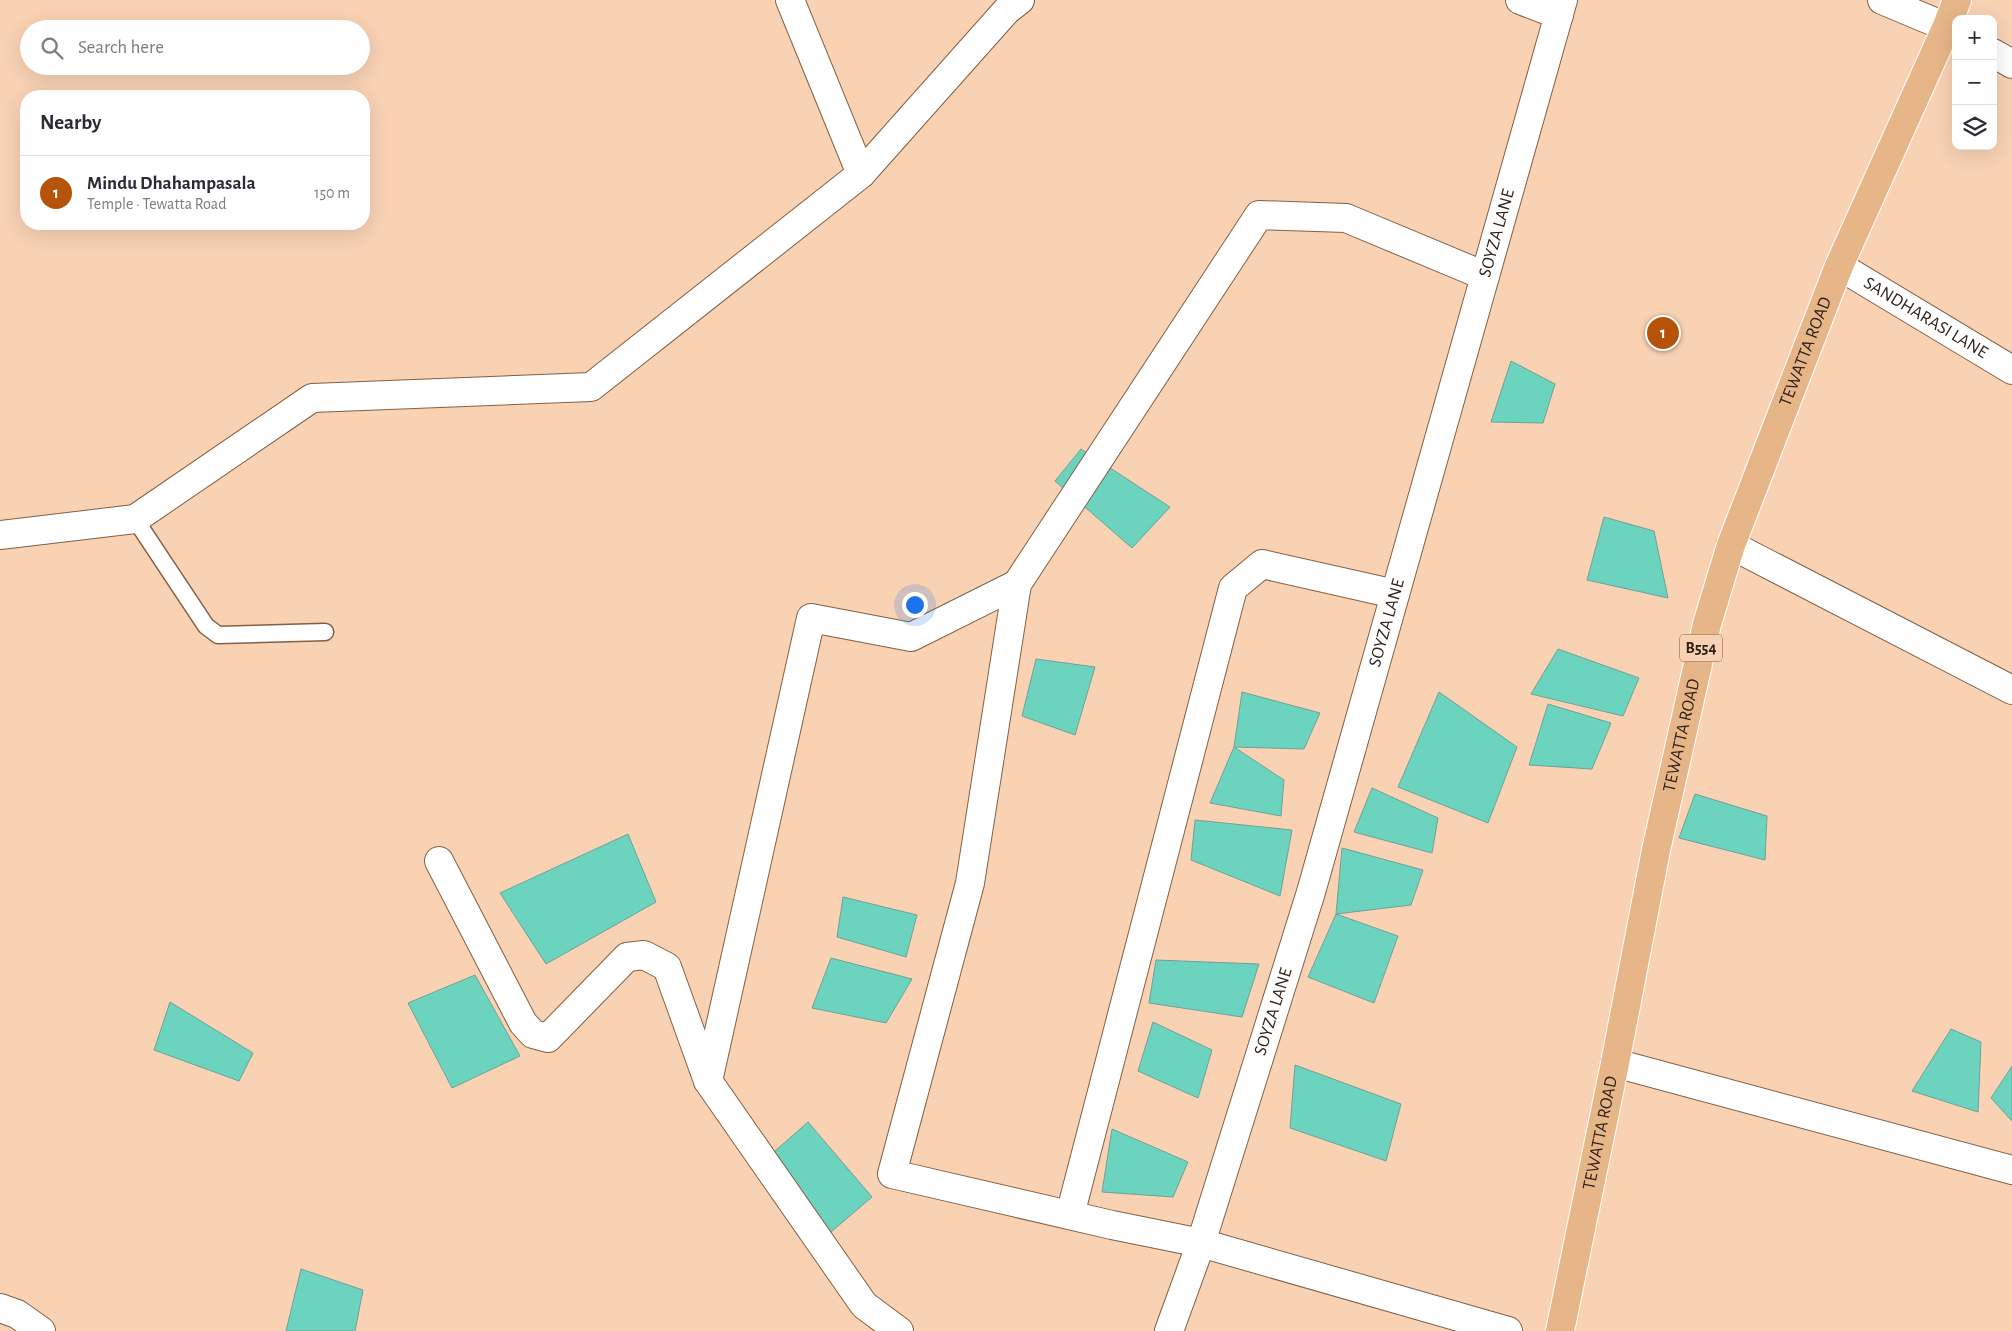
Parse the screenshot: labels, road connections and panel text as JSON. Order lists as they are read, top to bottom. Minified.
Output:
{"streets":{"main road":["TEWATTA ROAD","B554"],"street":["SOYZA LANE","SANDHARASI LANE"]},"crossings":[["SANDHARASI LANE","TEWATTA ROAD"]],"page":{"map_buttons":["+","−"],"search":"Search here","heading":"Nearby","list":[{"mark":"1","name":"Mindu Dhahampasala","note":"Temple · Tewatta Road","value":"150 m"}],"pins":"1"}}
